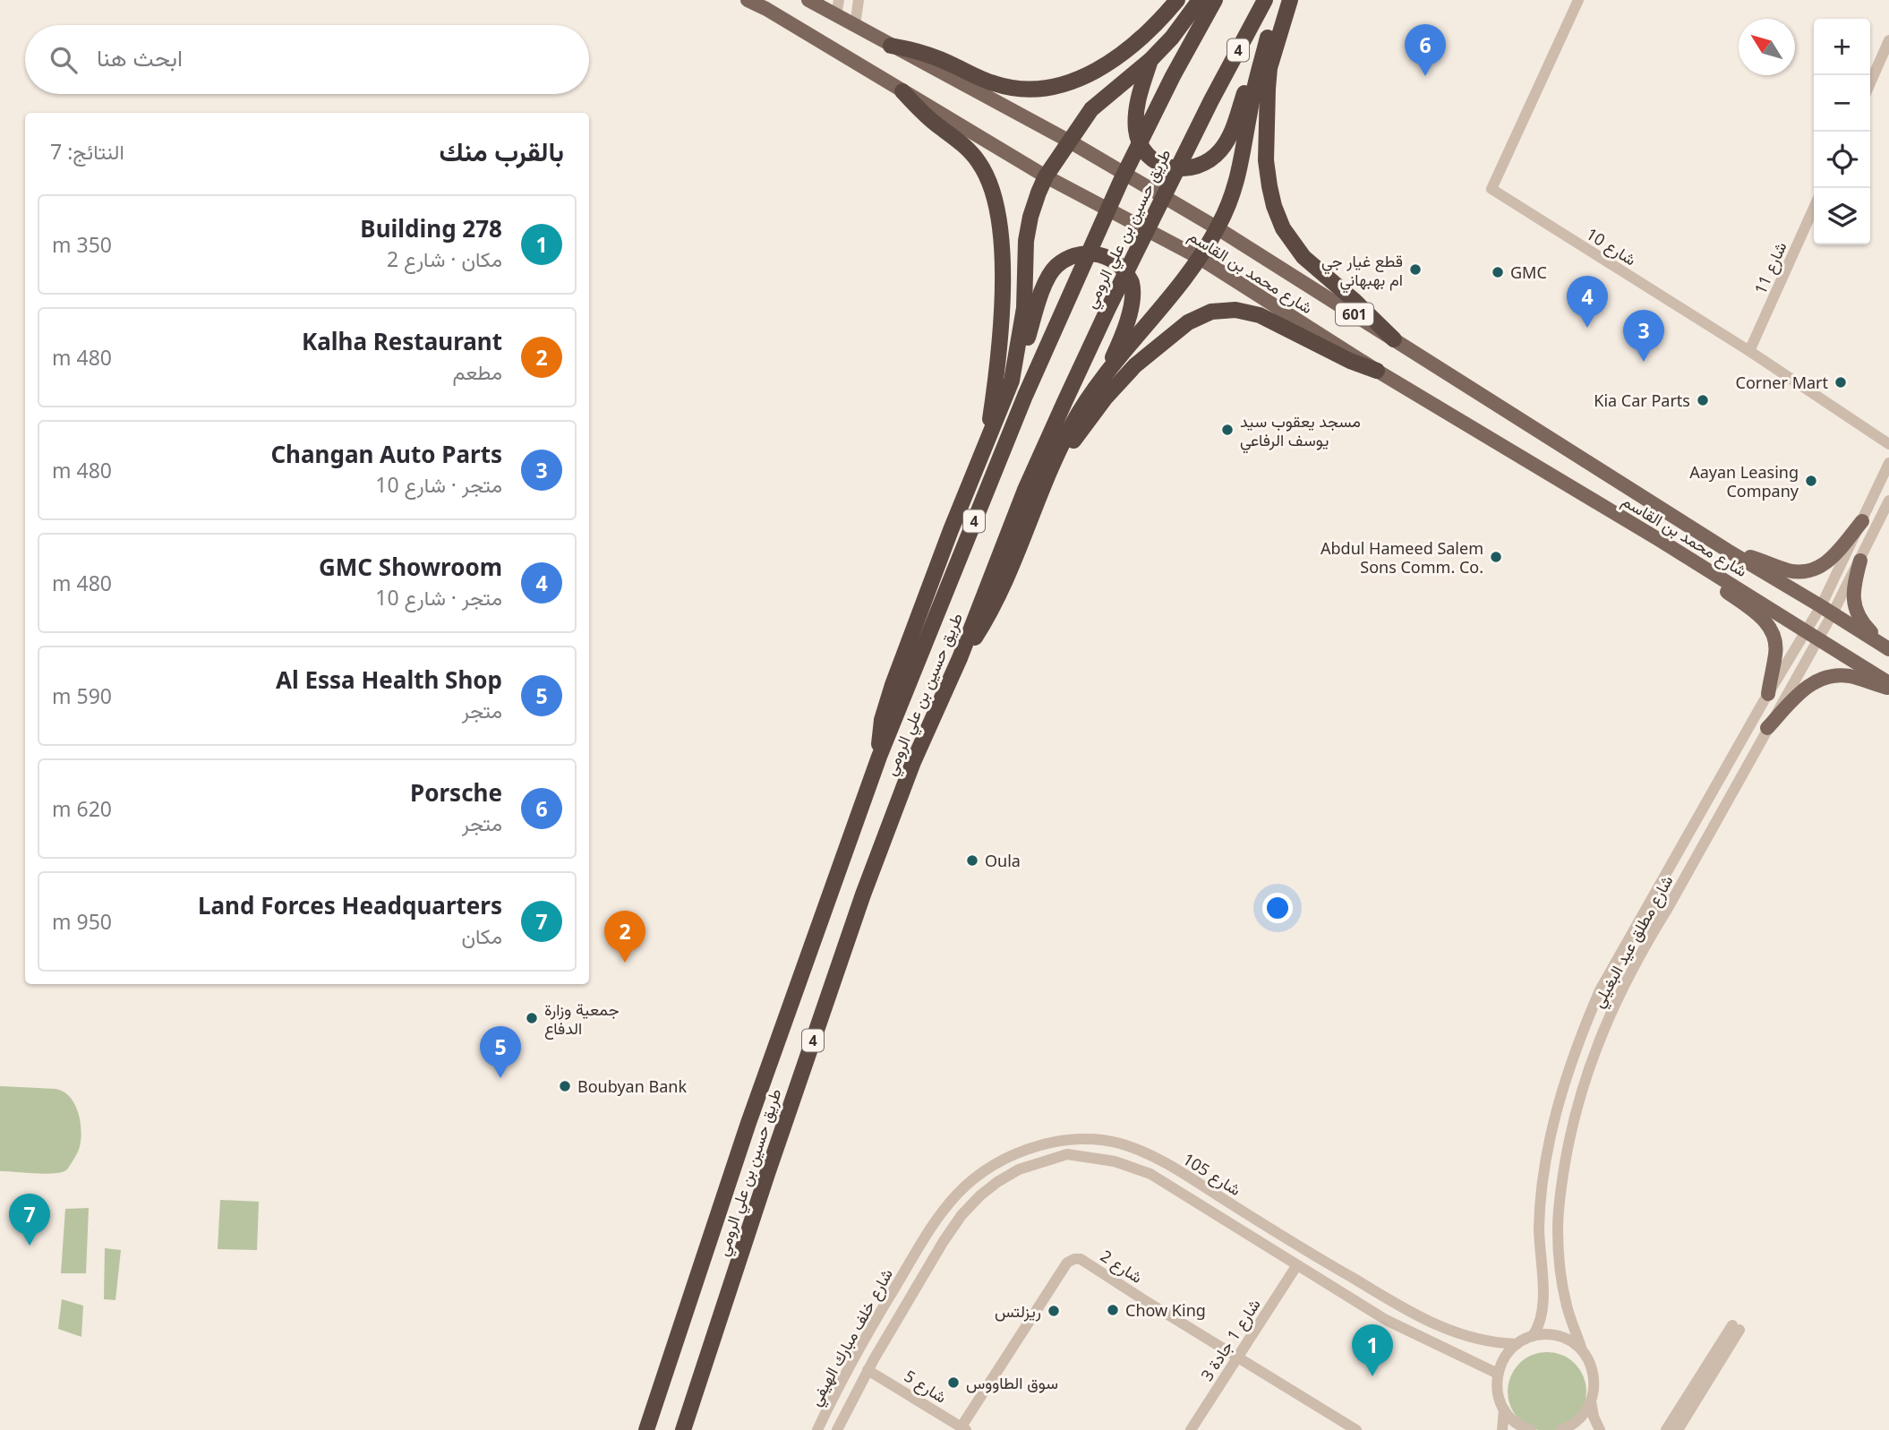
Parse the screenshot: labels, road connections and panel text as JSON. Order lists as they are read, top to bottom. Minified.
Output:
{"streets":{"highway":["4","طريق حسين بن علي الرومي"],"main road":["شارع محمد بن القاسم","601"],"street":["شارع 10","شارع 11","شارع مطلق عيد البغيلي","شارع 105","شارع 2","شارع خلف مبارك الهيفي","شارع 1 جادة 3","شارع 5"]},"crossings":[["شارع 10","شارع 11"],["شارع محمد بن القاسم","شارع مطلق عيد البغيلي"],["شارع 105","شارع خلف مبارك الهيفي"],["شارع 105","شارع 1 جادة 3"],["شارع 2","شارع 1 جادة 3"],["شارع 2","شارع 5"],["شارع خلف مبارك الهيفي","شارع 5"]],"places":["قطع غيار جي ام بهبهاني","GMC","Corner Mart","Kia Car Parts","مسجد يعقوب سيد يوسف الرفاعي","Aayan Leasing Company","Abdul Hameed Salem Sons Comm. Co.","Oula","جمعية وزارة الدفاع","Boubyan Bank","Chow King","ريزلتس","سوق الطاووس"],"north":"top left","page":{"map_buttons":["+","−"],"pins":["6","4","3","2","5","7","1"],"search":"ابحث هنا","heading":["بالقرب منك","النتائج: 7"],"list":[{"mark":"1","name":"Building 278","note":"مكان · شارع 2","value":"350 m"},{"mark":"2","name":"Kalha Restaurant","note":"مطعم","value":"480 m"},{"mark":"3","name":"Changan Auto Parts","note":"متجر · شارع 10","value":"480 m"},{"mark":"4","name":"GMC Showroom","note":"متجر · شارع 10","value":"480 m"},{"mark":"5","name":"Al Essa Health Shop","note":"متجر","value":"590 m"},{"mark":"6","name":"Porsche","note":"متجر","value":"620 m"},{"mark":"7","name":"Land Forces Headquarters","note":"مكان","value":"950 m"}]}}
